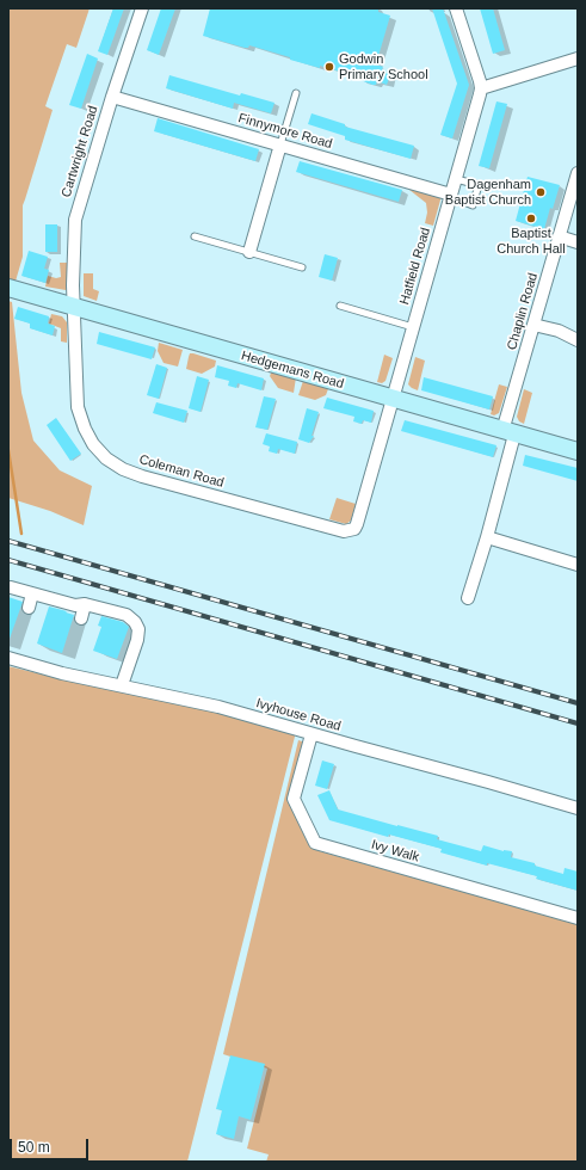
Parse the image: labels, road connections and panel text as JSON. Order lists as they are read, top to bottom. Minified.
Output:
{"streets":{"street":["Finnymore Road","Cartwright Road","Hatfield Road","Chaplin Road","Hedgemans Road","Coleman Road","Ivyhouse Road","Ivy Walk"]},"crossings":[["Finnymore Road","Cartwright Road"],["Finnymore Road","Hatfield Road"],["Cartwright Road","Hedgemans Road"],["Cartwright Road","Coleman Road"],["Hatfield Road","Hedgemans Road"],["Hatfield Road","Coleman Road"],["Chaplin Road","Hedgemans Road"],["Hedgemans Road","Coleman Road"],["Ivyhouse Road","Ivy Walk"]],"places":["Godwin Primary School","Dagenham Baptist Church","Baptist Church Hall"],"scale_bar":"50 m"}
